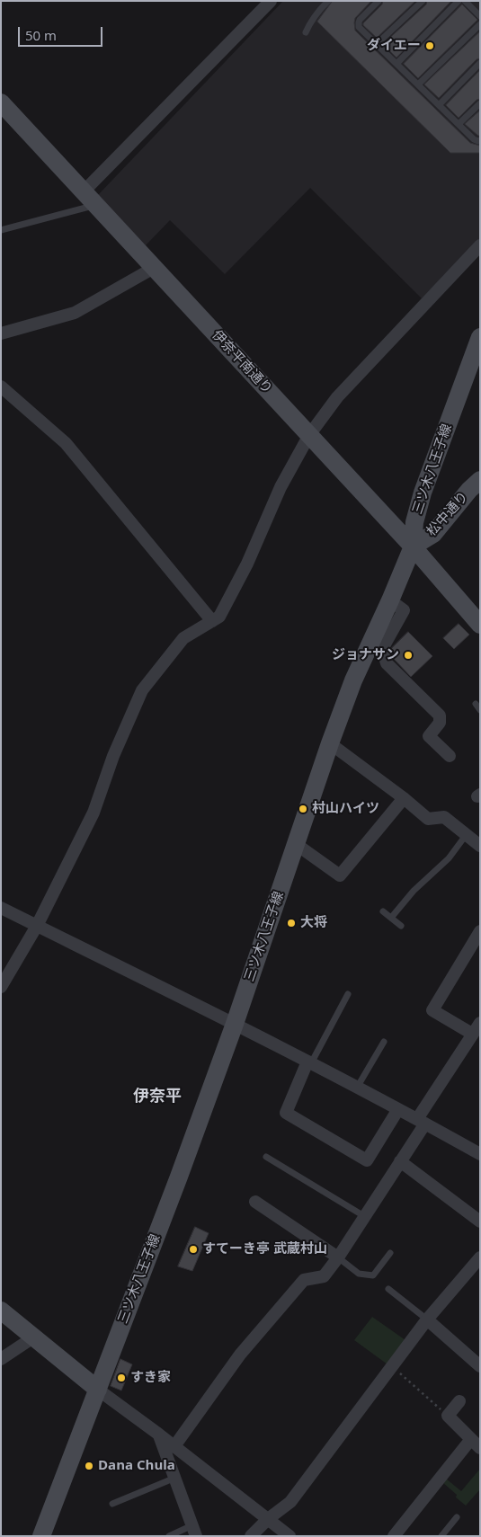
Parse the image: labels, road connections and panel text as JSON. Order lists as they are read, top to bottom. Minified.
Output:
{"streets":{"main road":["伊奈平南通り","三ツ木八王子線","松中通り"]},"crossings":[["伊奈平南通り","三ツ木八王子線"],["伊奈平南通り","松中通り"],["三ツ木八王子線","松中通り"]],"districts":["伊奈平"],"places":["ダイエー","ジョナサン","村山ハイツ","大将","すてーき亭 武蔵村山","すき家","Dana Chula"],"scale_bar":"50 m"}
